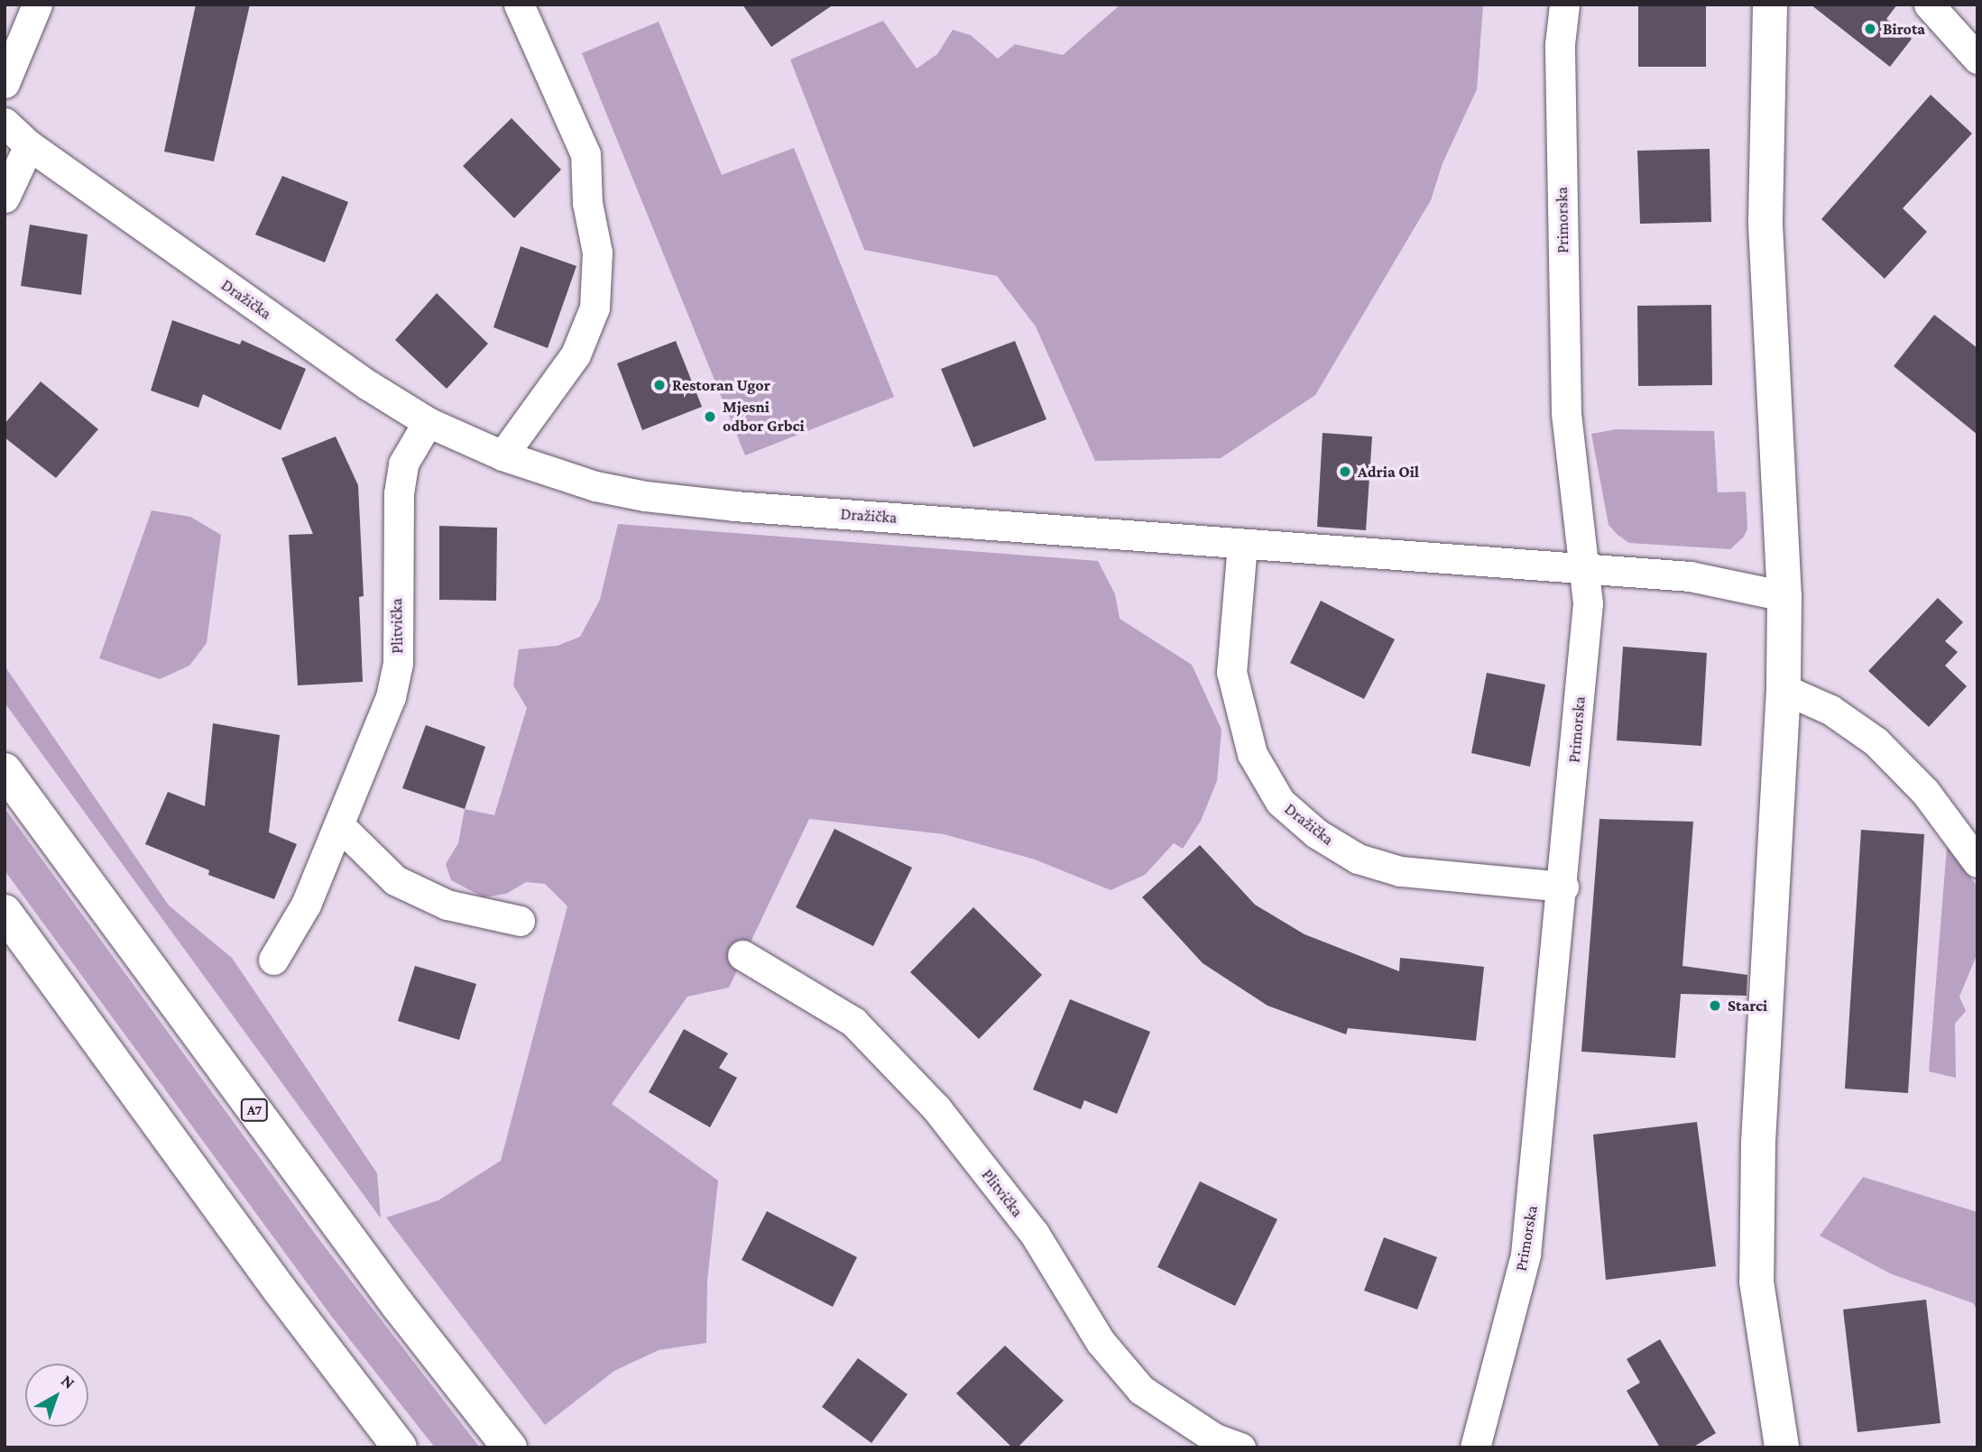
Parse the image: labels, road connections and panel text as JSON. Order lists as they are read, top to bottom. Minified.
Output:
{"streets":{"main road":["A7"],"street":["Primorska","Dražička","Plitvička"]},"crossings":[["Primorska","Dražička"],["Dražička","Plitvička"]],"places":["Birota","Restoran Ugor","Mjesni odbor Grbci","Adria Oil","Starci"],"north":"top right"}
